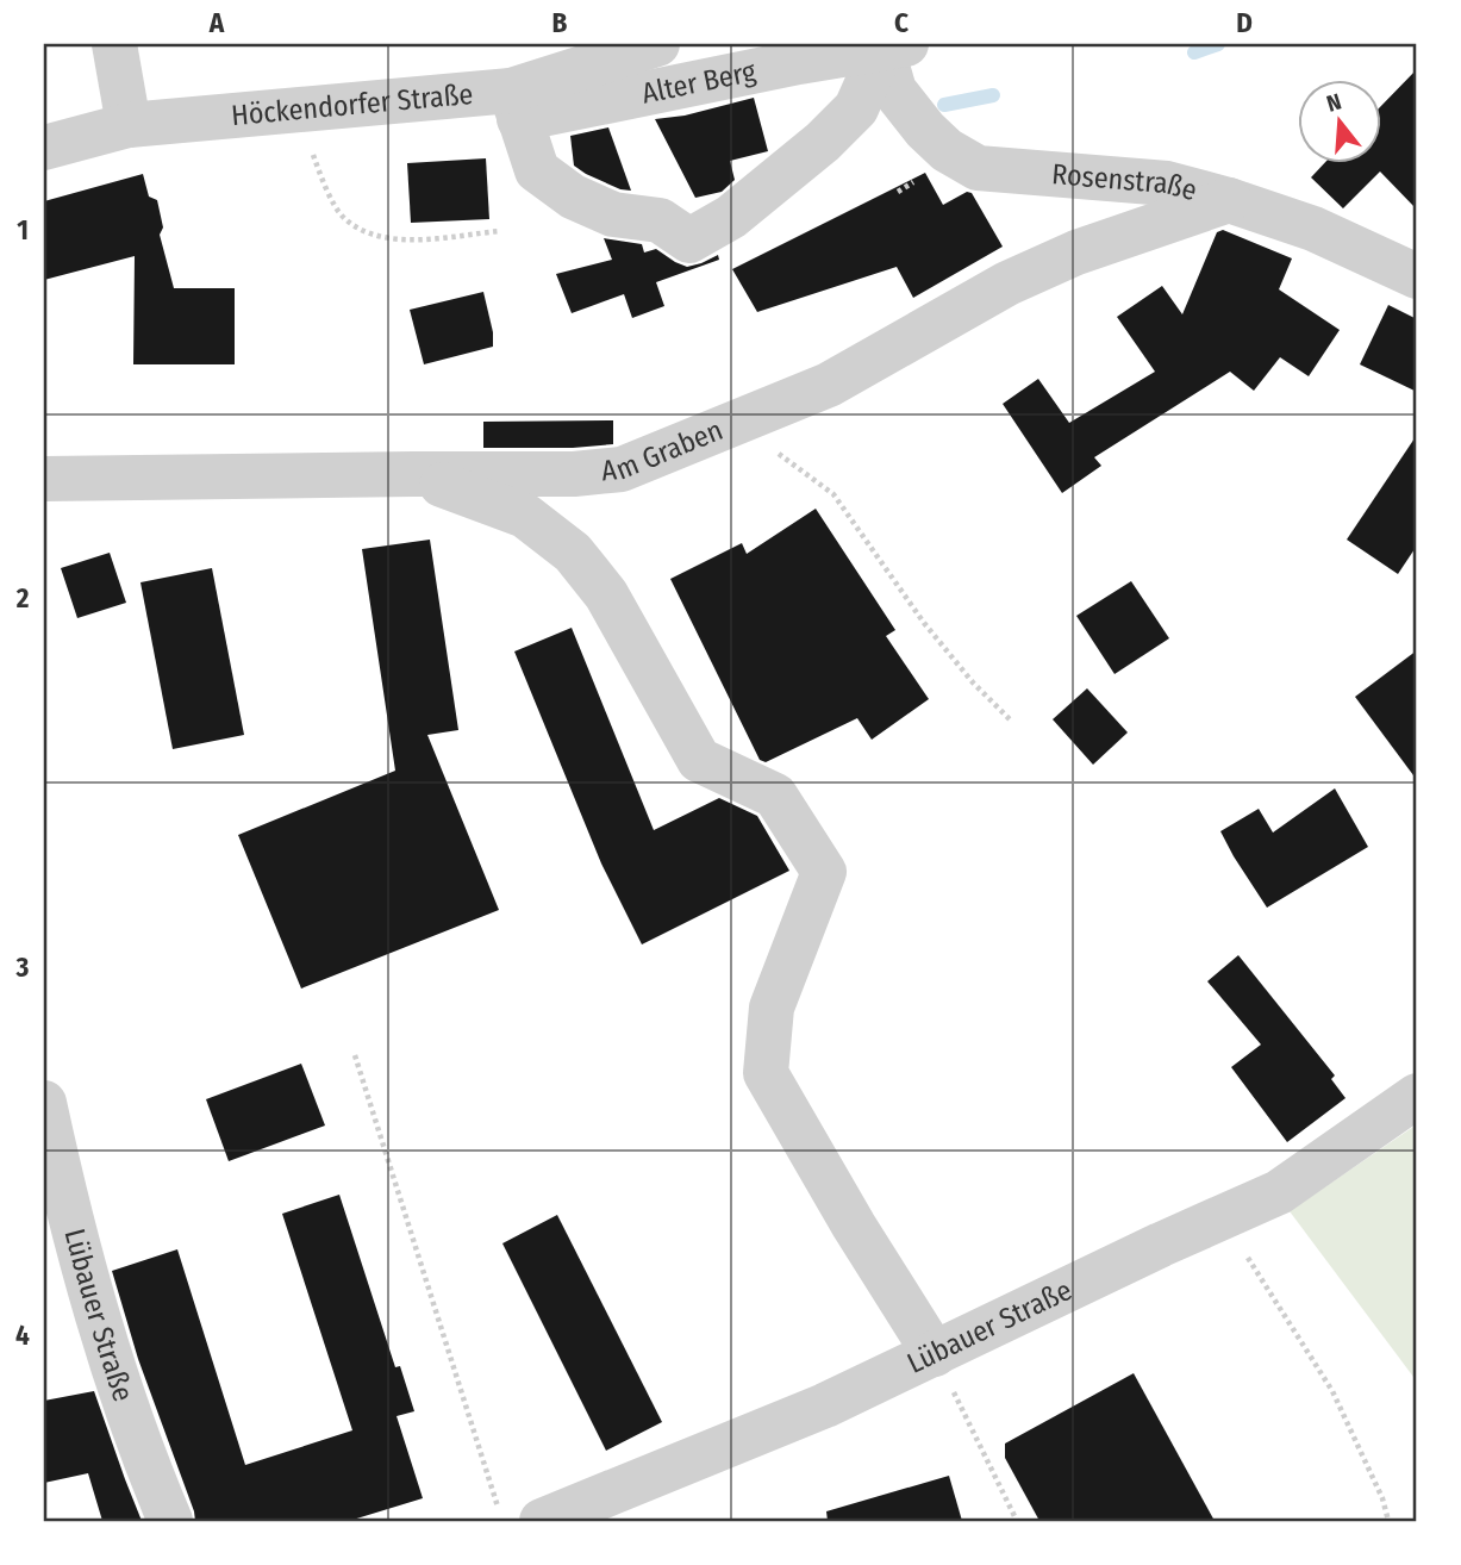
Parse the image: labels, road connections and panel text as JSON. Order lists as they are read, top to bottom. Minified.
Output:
{"streets":{"street":["Alter Berg","Höckendorfer Straße","Rosenstraße","Am Graben","Lübauer Straße"]},"crossings":[["Alter Berg","Höckendorfer Straße"],["Alter Berg","Rosenstraße"],["Rosenstraße","Am Graben"]],"north":"top","grid":{"columns":["A","B","C","D"],"rows":["1","2","3","4"]}}
